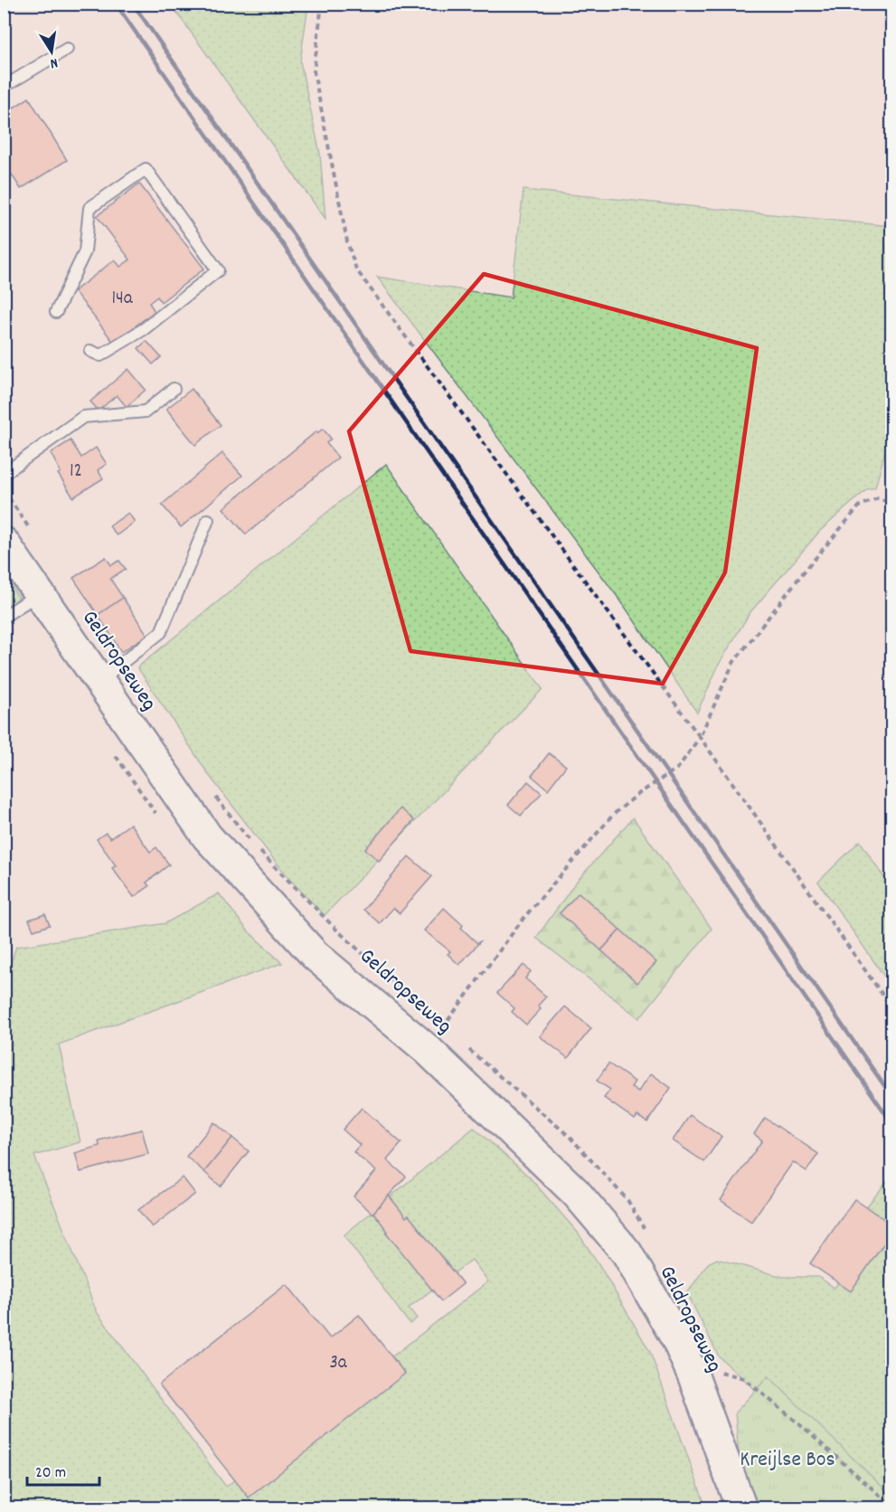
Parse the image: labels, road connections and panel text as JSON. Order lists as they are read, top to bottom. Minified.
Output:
{"streets":{"main road":["Geldropseweg"]},"parks":["Kreijlse Bos"],"house_numbers":["14a","12","3a"],"scale_bar":"20 m","north":"bottom"}
